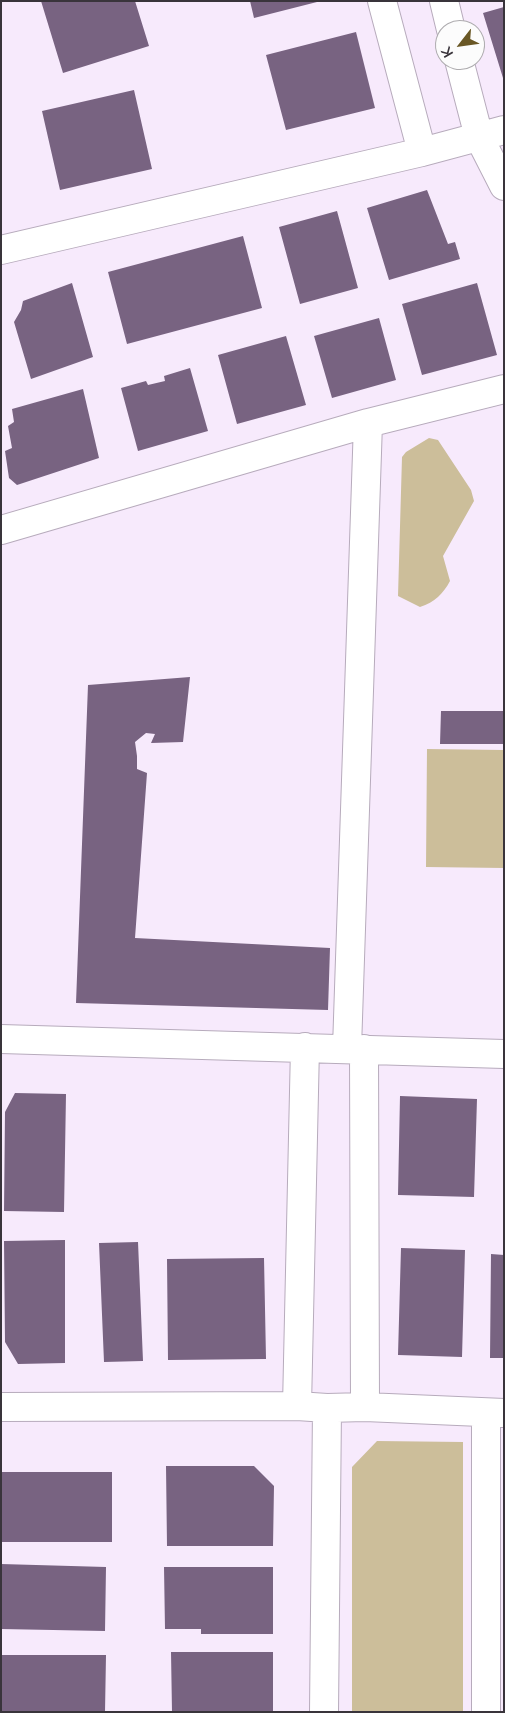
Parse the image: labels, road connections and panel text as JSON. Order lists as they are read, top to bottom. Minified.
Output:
{"north":"bottom left"}
